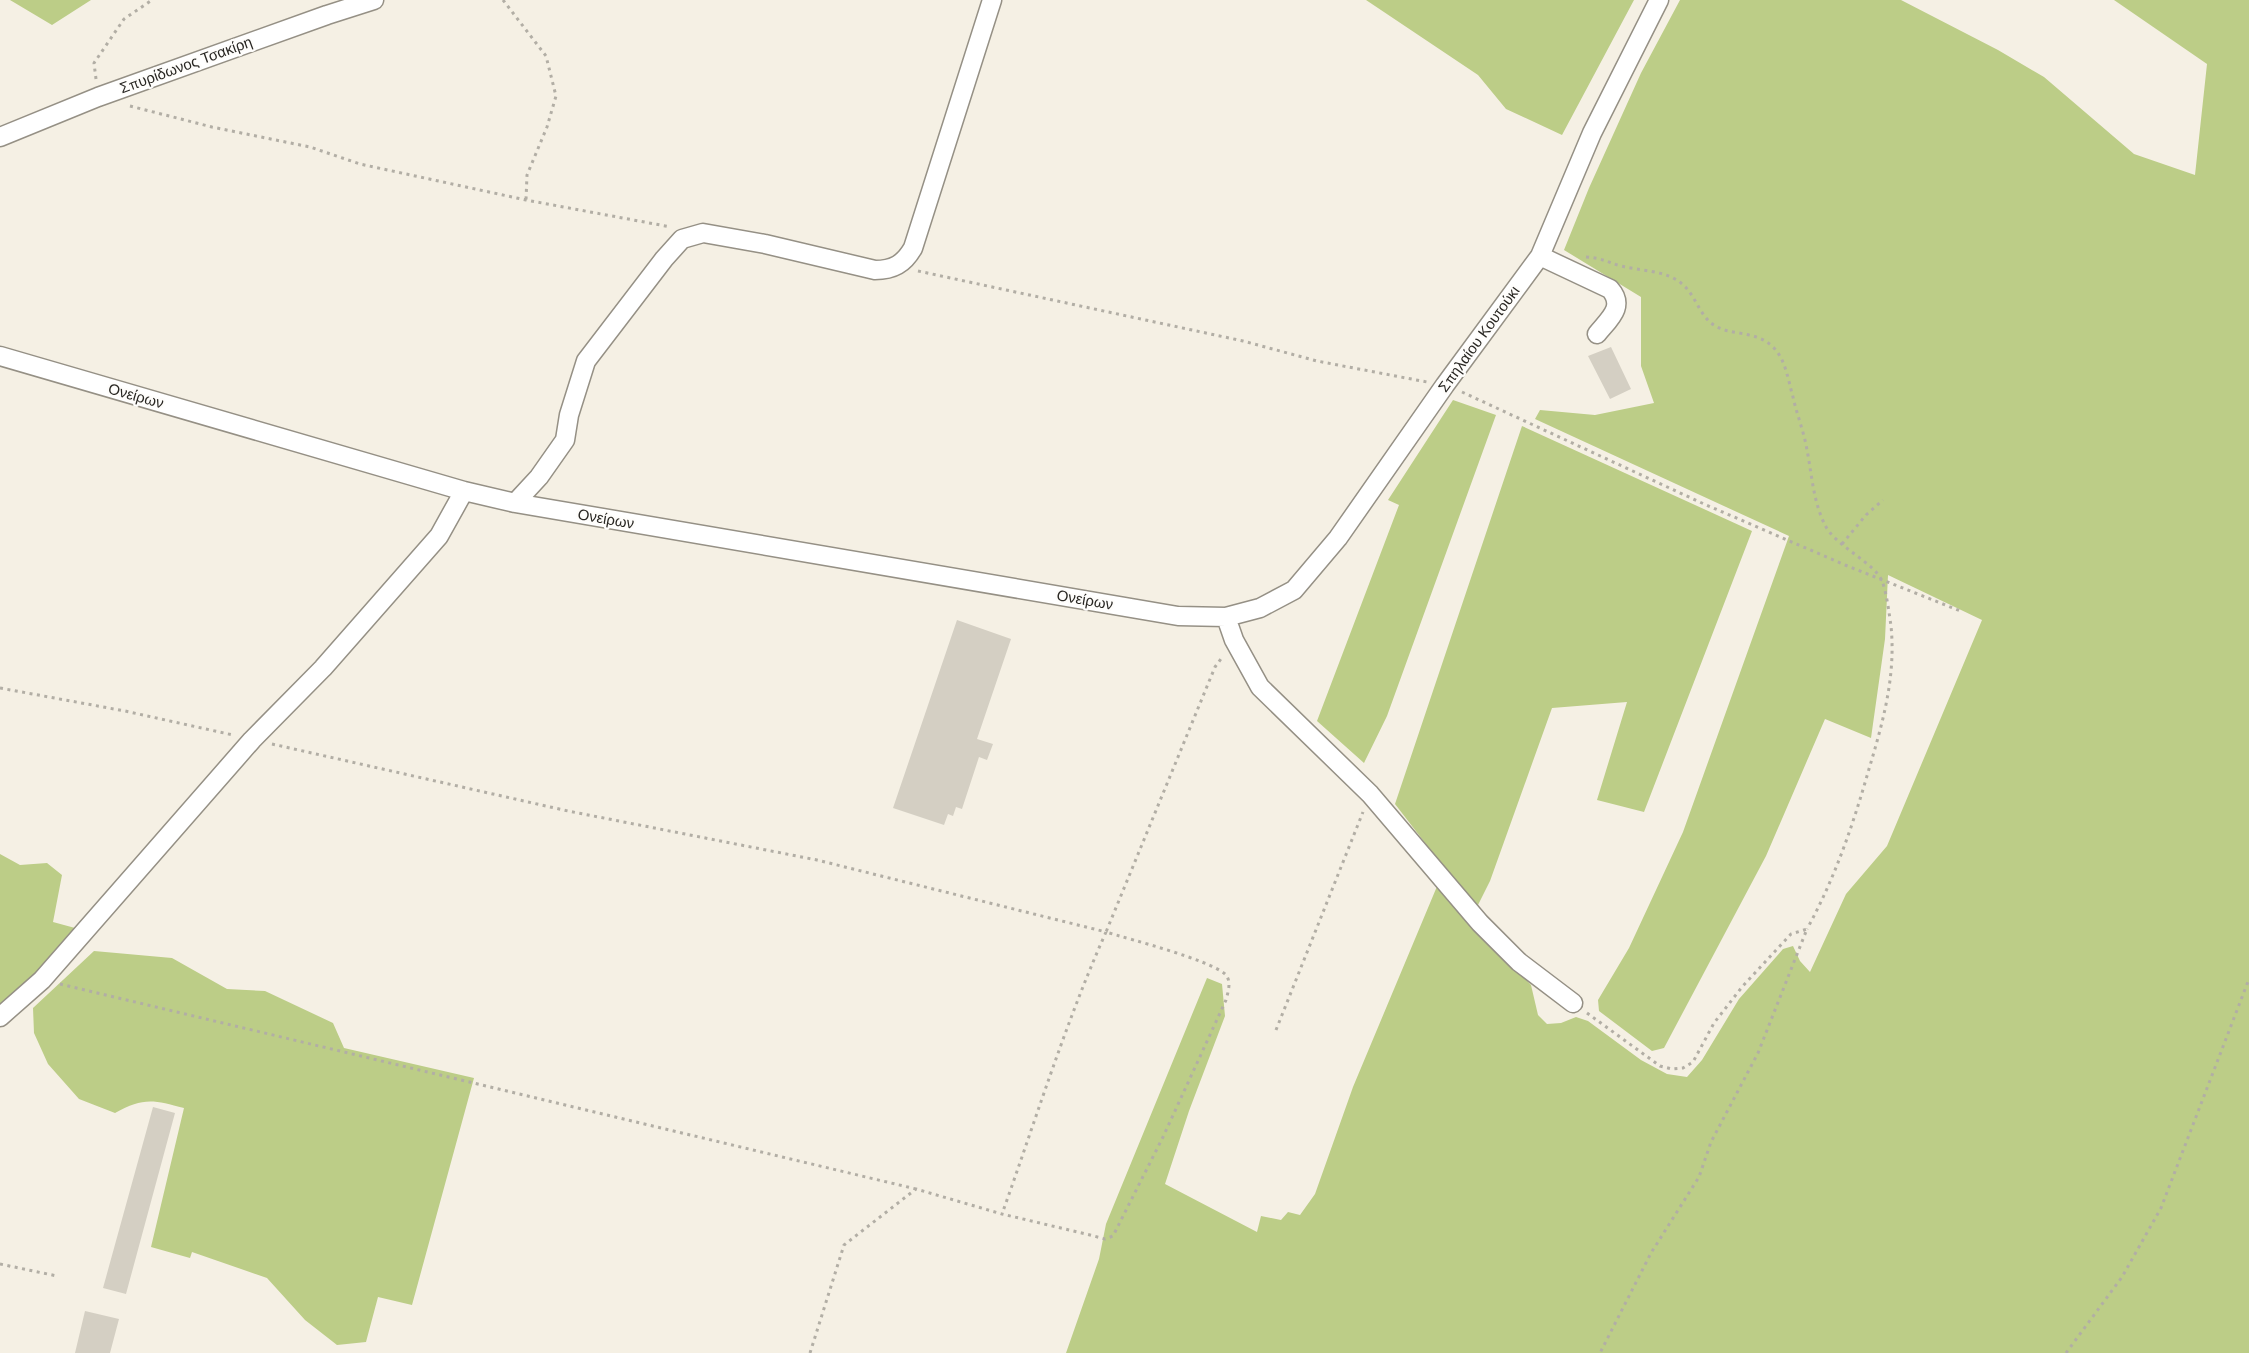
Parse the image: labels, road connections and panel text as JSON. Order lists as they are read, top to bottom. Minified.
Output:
{"streets":{"street":["Σπυρίδωνος Τσακίρη","Σπηλαίου Κουτούκι","Ονείρων"]},"crossings":[["Σπηλαίου Κουτούκι","Ονείρων"]]}
